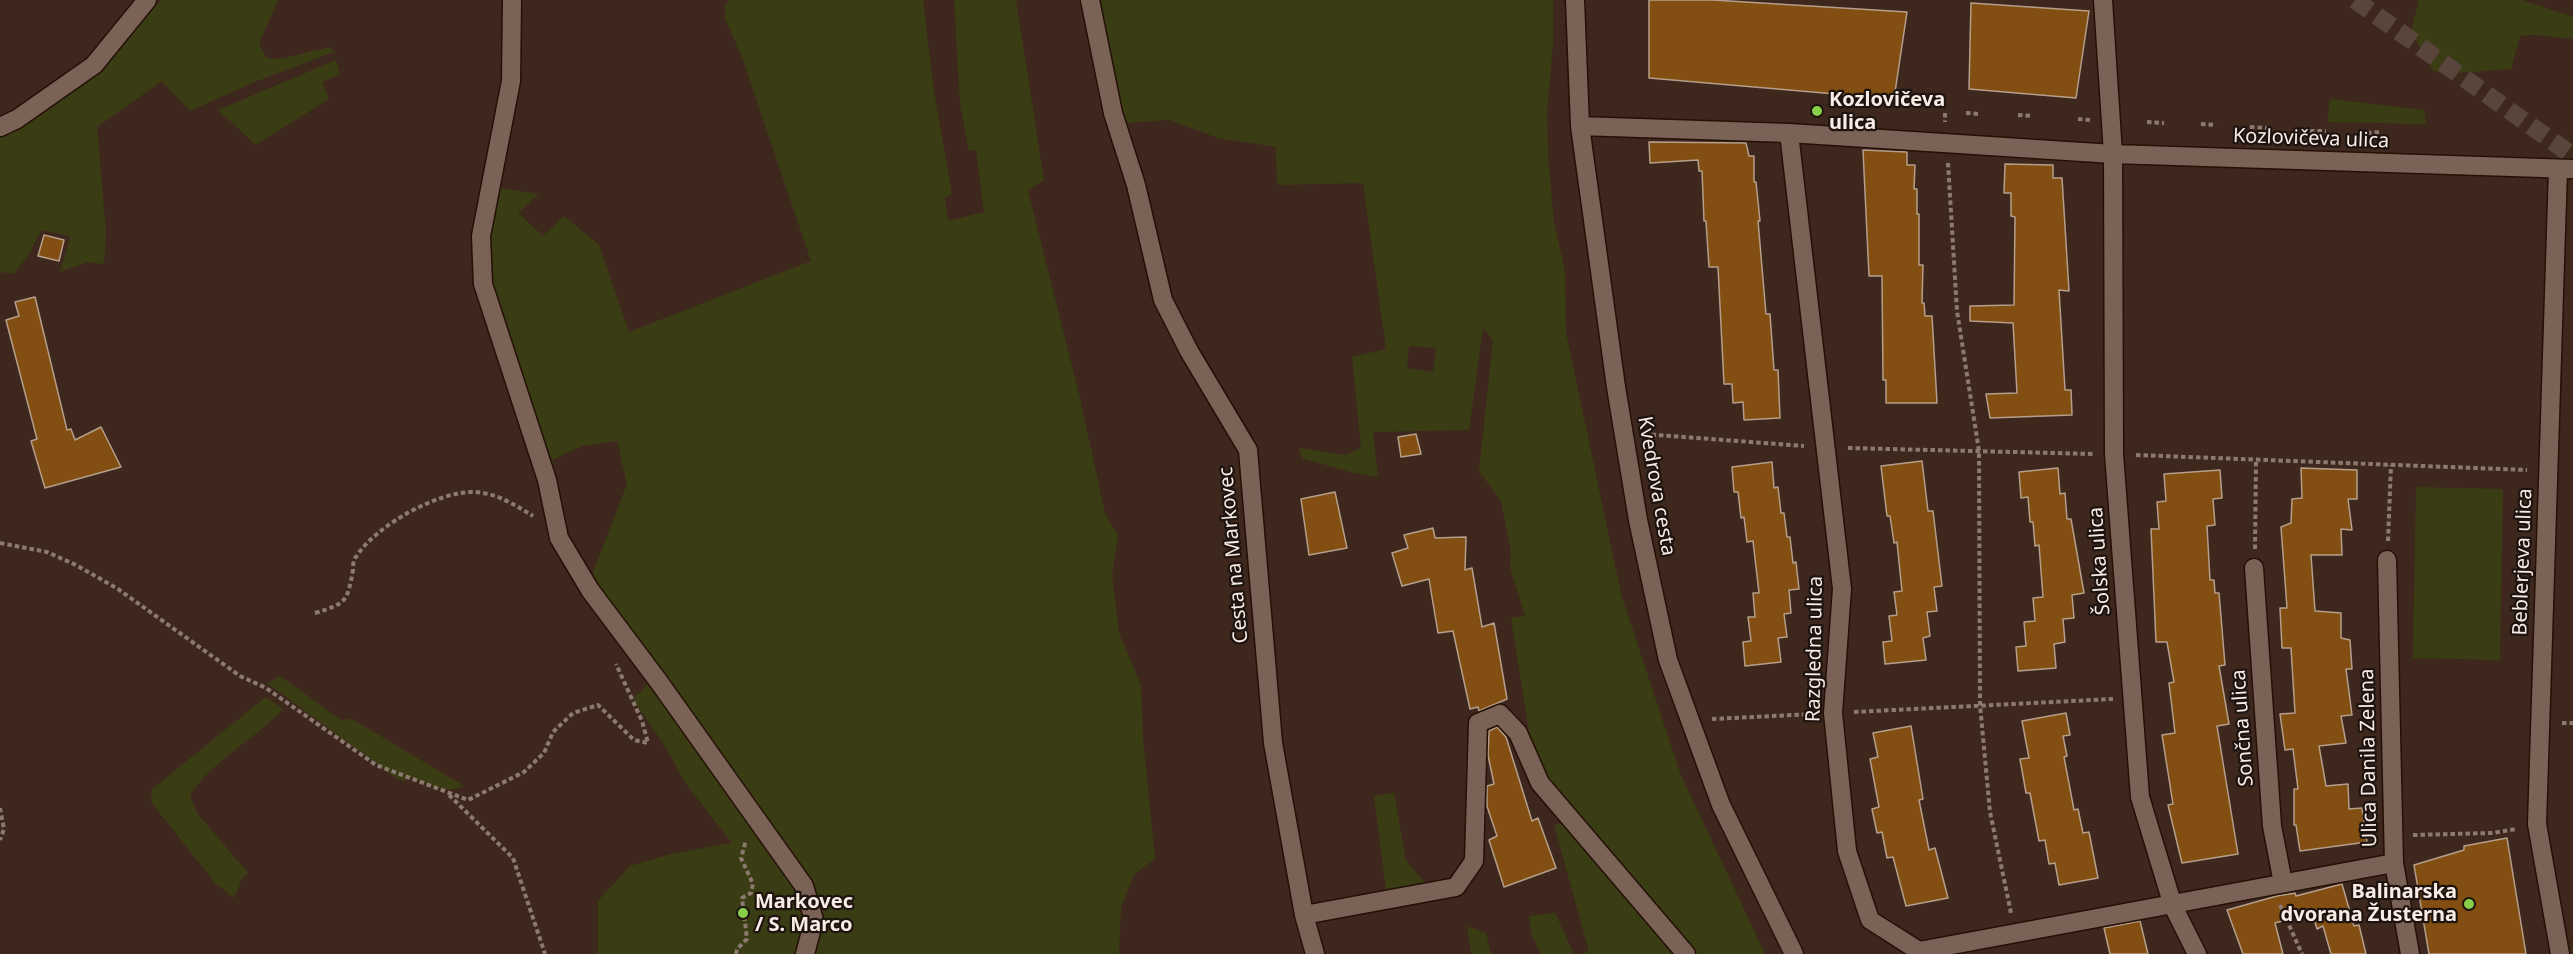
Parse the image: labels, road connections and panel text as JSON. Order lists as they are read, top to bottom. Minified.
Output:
{"streets":{"street":["Kozlovičeva ulica","Kvedrova cesta","Cesta na Markovec","Šolska ulica","Beblerjeva ulica","Razgledna ulica","Sončna ulica","Ulica Danila Zelena"]},"crossings":[["Kozlovičeva ulica","Kvedrova cesta"],["Kozlovičeva ulica","Šolska ulica"],["Kozlovičeva ulica","Beblerjeva ulica"],["Kozlovičeva ulica","Razgledna ulica"],["Šolska ulica","Razgledna ulica"],["Razgledna ulica","Sončna ulica"],["Razgledna ulica","Ulica Danila Zelena"]],"places":["Kozlovičeva ulica","Balinarska dvorana Žusterna","Markovec / S. Marco"]}
